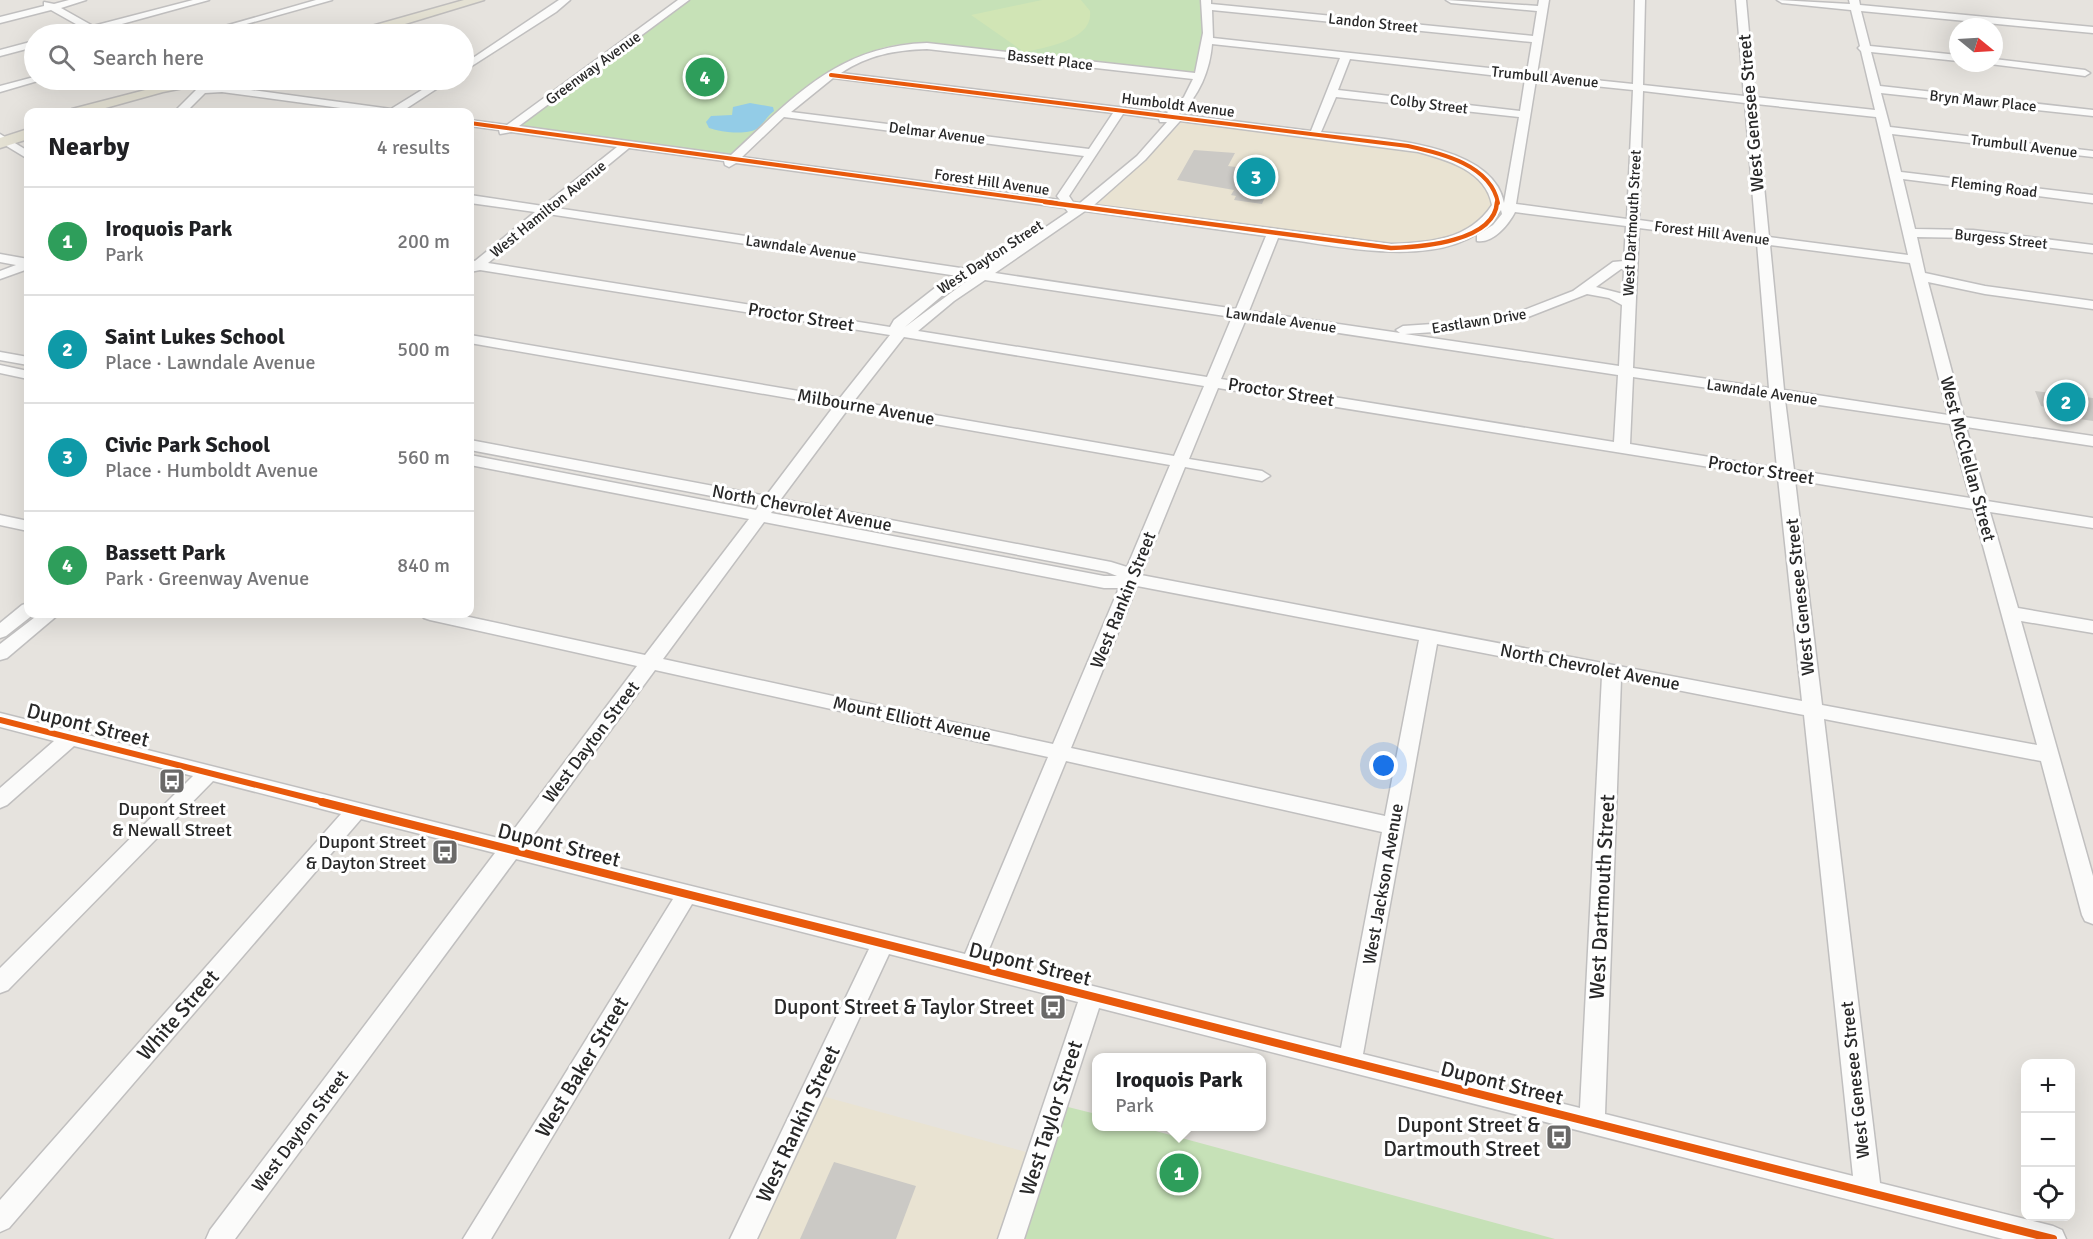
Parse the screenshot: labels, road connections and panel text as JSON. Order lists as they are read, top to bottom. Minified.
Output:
{"streets":{"street":["Landon Street","Bassett Place","Greenway Avenue","Trumbull Avenue","Bryn Mawr Place","Colby Street","Humboldt Avenue","West Genesee Street","Delmar Avenue","Forest Hill Avenue","Fleming Road","West Hamilton Avenue","West Dartmouth Street","Burgess Street","Lawndale Avenue","West Dayton Street","Proctor Street","Eastlawn Drive","Milbourne Avenue","West McClellan Street","North Chevrolet Avenue","West Rankin Street","Mount Elliott Avenue","Dupont Street","West Jackson Avenue","White Street","West Baker Street","West Taylor Street"]},"crossings":[["Landon Street","West Dayton Street"],["Bassett Place","Humboldt Avenue"],["Bassett Place","Delmar Avenue"],["Bassett Place","Forest Hill Avenue"],["Bassett Place","West Dayton Street"],["Greenway Avenue","Forest Hill Avenue"],["Trumbull Avenue","West Genesee Street"],["Trumbull Avenue","West Dartmouth Street"],["Trumbull Avenue","West Dayton Street"],["Trumbull Avenue","West McClellan Street"],["Bryn Mawr Place","West McClellan Street"],["Humboldt Avenue","Forest Hill Avenue"],["Humboldt Avenue","West Dayton Street"],["West Genesee Street","Forest Hill Avenue"],["West Genesee Street","Lawndale Avenue"],["West Genesee Street","Proctor Street"],["West Genesee Street","North Chevrolet Avenue"],["West Genesee Street","Dupont Street"],["Forest Hill Avenue","West Hamilton Avenue"],["Forest Hill Avenue","West Dartmouth Street"],["Forest Hill Avenue","West Dayton Street"],["Forest Hill Avenue","West McClellan Street"],["Forest Hill Avenue","West Rankin Street"],["Fleming Road","West McClellan Street"],["West Hamilton Avenue","Lawndale Avenue"],["West Dartmouth Street","Lawndale Avenue"],["West Dartmouth Street","Proctor Street"],["West Dartmouth Street","Eastlawn Drive"],["West Dartmouth Street","North Chevrolet Avenue"],["West Dartmouth Street","Dupont Street"],["Burgess Street","West McClellan Street"],["Lawndale Avenue","West Dayton Street"],["Lawndale Avenue","Eastlawn Drive"],["Lawndale Avenue","West McClellan Street"],["Lawndale Avenue","West Rankin Street"],["West Dayton Street","Proctor Street"],["West Dayton Street","Milbourne Avenue"],["West Dayton Street","North Chevrolet Avenue"],["West Dayton Street","Mount Elliott Avenue"],["West Dayton Street","Dupont Street"],["Proctor Street","West McClellan Street"],["Proctor Street","West Rankin Street"],["Milbourne Avenue","West Rankin Street"],["West McClellan Street","North Chevrolet Avenue"],["North Chevrolet Avenue","West Rankin Street"],["North Chevrolet Avenue","West Jackson Avenue"],["West Rankin Street","Mount Elliott Avenue"],["West Rankin Street","Dupont Street"],["Mount Elliott Avenue","West Jackson Avenue"],["Dupont Street","West Jackson Avenue"],["Dupont Street","White Street"],["Dupont Street","West Baker Street"],["Dupont Street","West Taylor Street"]],"places":{"bus stop":["Dupont Street & Newall Street","Dupont Street & Dayton Street","Dupont Street & Taylor Street","Dupont Street & Dartmouth Street"]},"north":"right","page":{"search":"Search here","pins":["4","3","2","1"],"heading":["Nearby","4 results"],"list":[{"mark":"1","name":"Iroquois Park","note":"Park","value":"200 m"},{"mark":"2","name":"Saint Lukes School","note":"Place · Lawndale Avenue","value":"500 m"},{"mark":"3","name":"Civic Park School","note":"Place · Humboldt Avenue","value":"560 m"},{"mark":"4","name":"Bassett Park","note":"Park · Greenway Avenue","value":"840 m"}],"popup":["Iroquois Park","Park"],"map_buttons":["+","−"]}}
